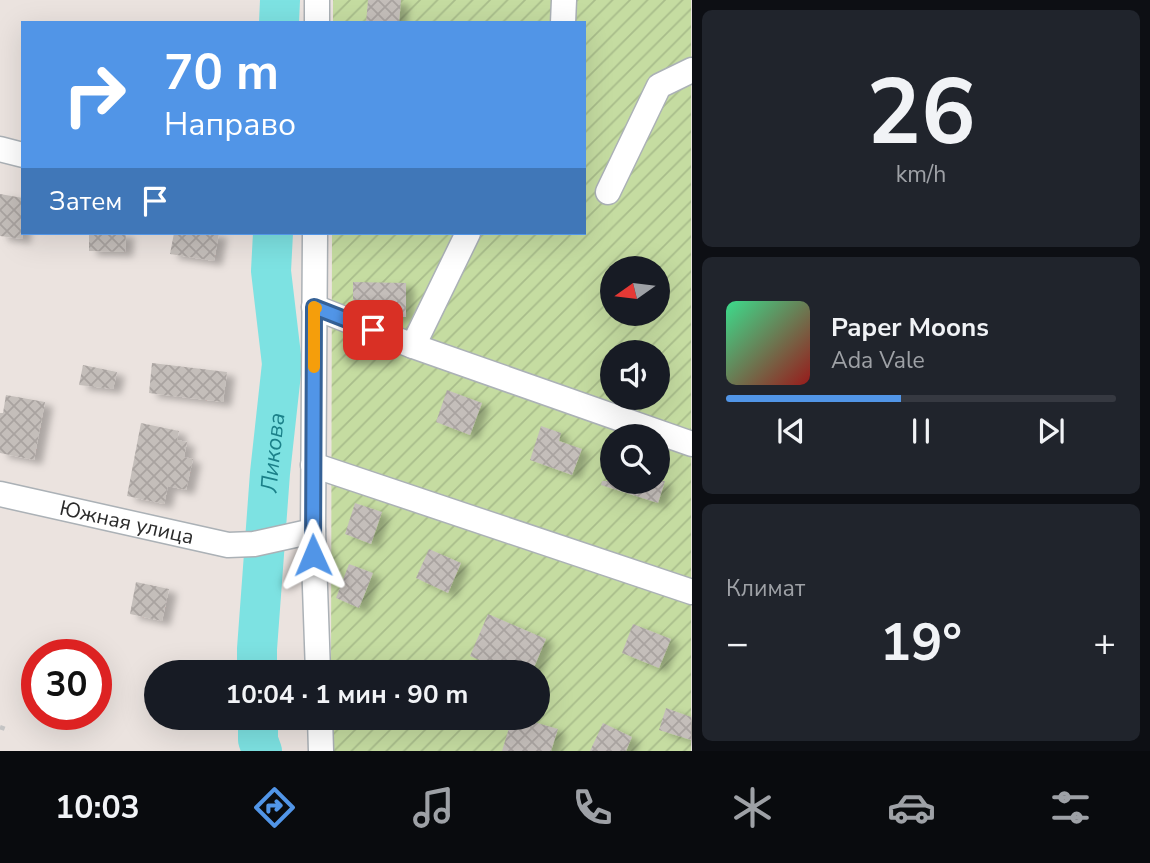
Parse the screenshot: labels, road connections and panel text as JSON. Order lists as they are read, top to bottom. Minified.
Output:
{"streets":{"street":["Южная улица"]},"water":["Ликова"],"north":"left","page":{"tile":[["26","km/h"],"Климат"],"turn":["70 m","Направо"],"then":"Затем","song":["Paper Moons","Ada Vale"],"heat":["−","19°","+"],"limit":"30","trip":"10:04 · 1 мин · 90 m","tabs":"10:03"}}
